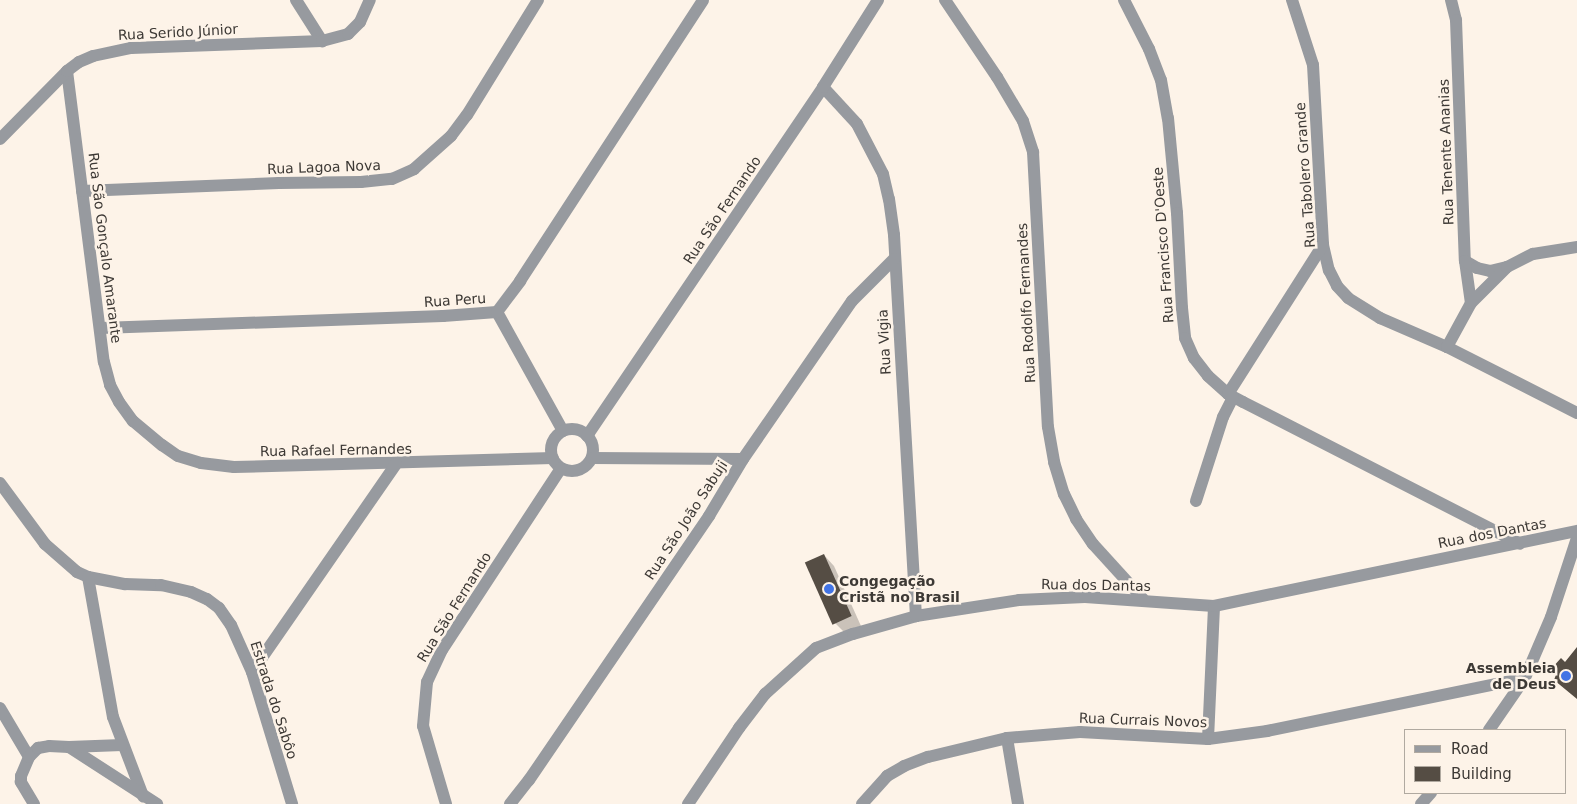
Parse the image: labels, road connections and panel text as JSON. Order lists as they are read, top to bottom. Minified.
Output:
{"streets":{"street":["Rua Serido Júnior","Rua Tenente Ananias","Rua Lagoa Nova","Rua Tabolero Grande","Rua São Fernando","Rua Francisco D'Oeste","Rua São Gonçalo Amarante","Rua Peru","Rua Rodolfo Fernandes","Rua Vigia","Rua Rafael Fernandes","Rua São João Sabuji","Rua dos Dantas","Estrada do Sabôo","Rua Currais Novos"]},"crossings":[["Rua Serido Júnior","Rua São Gonçalo Amarante"],["Rua Lagoa Nova","Rua São Gonçalo Amarante"],["Rua São Fernando","Rua Vigia"],["Rua São Fernando","Rua Rafael Fernandes"],["Rua Francisco D'Oeste","Rua dos Dantas"],["Rua São Gonçalo Amarante","Rua Peru"],["Rua São Gonçalo Amarante","Rua Rafael Fernandes"],["Rua Rodolfo Fernandes","Rua dos Dantas"],["Rua Vigia","Rua São João Sabuji"],["Rua Vigia","Rua dos Dantas"]],"places":["Congegação Cristã no Brasil","Assembleia de Deus"],"legend":["Road","Building"]}
